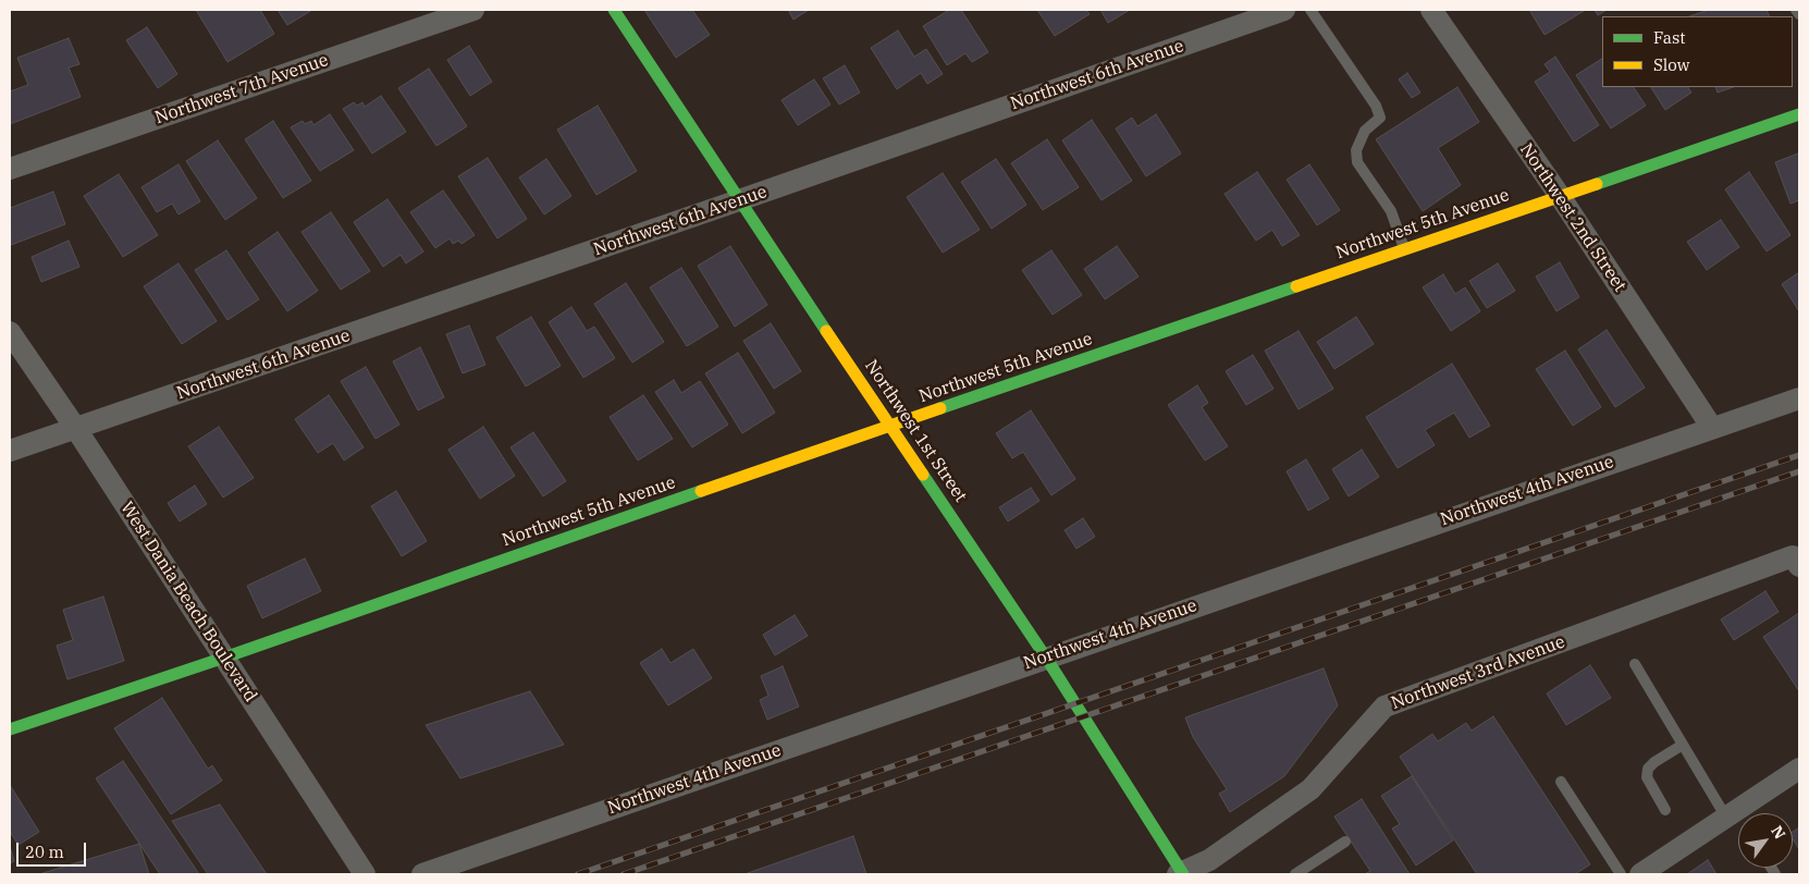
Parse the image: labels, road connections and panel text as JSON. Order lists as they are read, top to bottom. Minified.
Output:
{"streets":{"street":["Northwest 6th Avenue","Northwest 7th Avenue","Northwest 2nd Street","Northwest 5th Avenue","Northwest 1st Street","Northwest 4th Avenue","West Dania Beach Boulevard","Northwest 3rd Avenue"]},"crossings":[["Northwest 6th Avenue","Northwest 1st Street"],["Northwest 6th Avenue","West Dania Beach Boulevard"],["Northwest 2nd Street","Northwest 5th Avenue"],["Northwest 2nd Street","Northwest 4th Avenue"],["Northwest 5th Avenue","Northwest 1st Street"],["Northwest 5th Avenue","West Dania Beach Boulevard"],["Northwest 1st Street","Northwest 4th Avenue"],["Northwest 1st Street","Northwest 3rd Avenue"]],"legend":["Fast","Slow"],"scale_bar":"20 m","north":"top right"}
